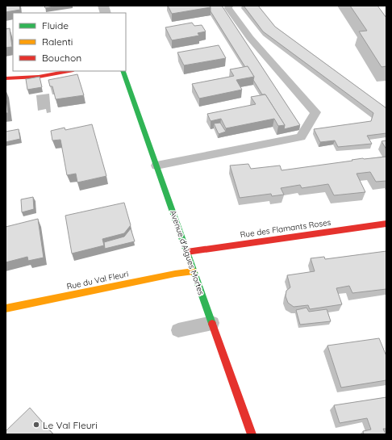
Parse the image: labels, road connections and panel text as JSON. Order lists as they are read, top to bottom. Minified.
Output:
{"streets":{"street":["Rue des Flamants Roses","Avenue d'Aigues Mortes","Rue du Val Fleuri"]},"crossings":[["Rue des Flamants Roses","Avenue d'Aigues Mortes"],["Avenue d'Aigues Mortes","Rue du Val Fleuri"]],"places":["Le Val Fleuri"],"legend":["Fluide","Ralenti","Bouchon"]}
